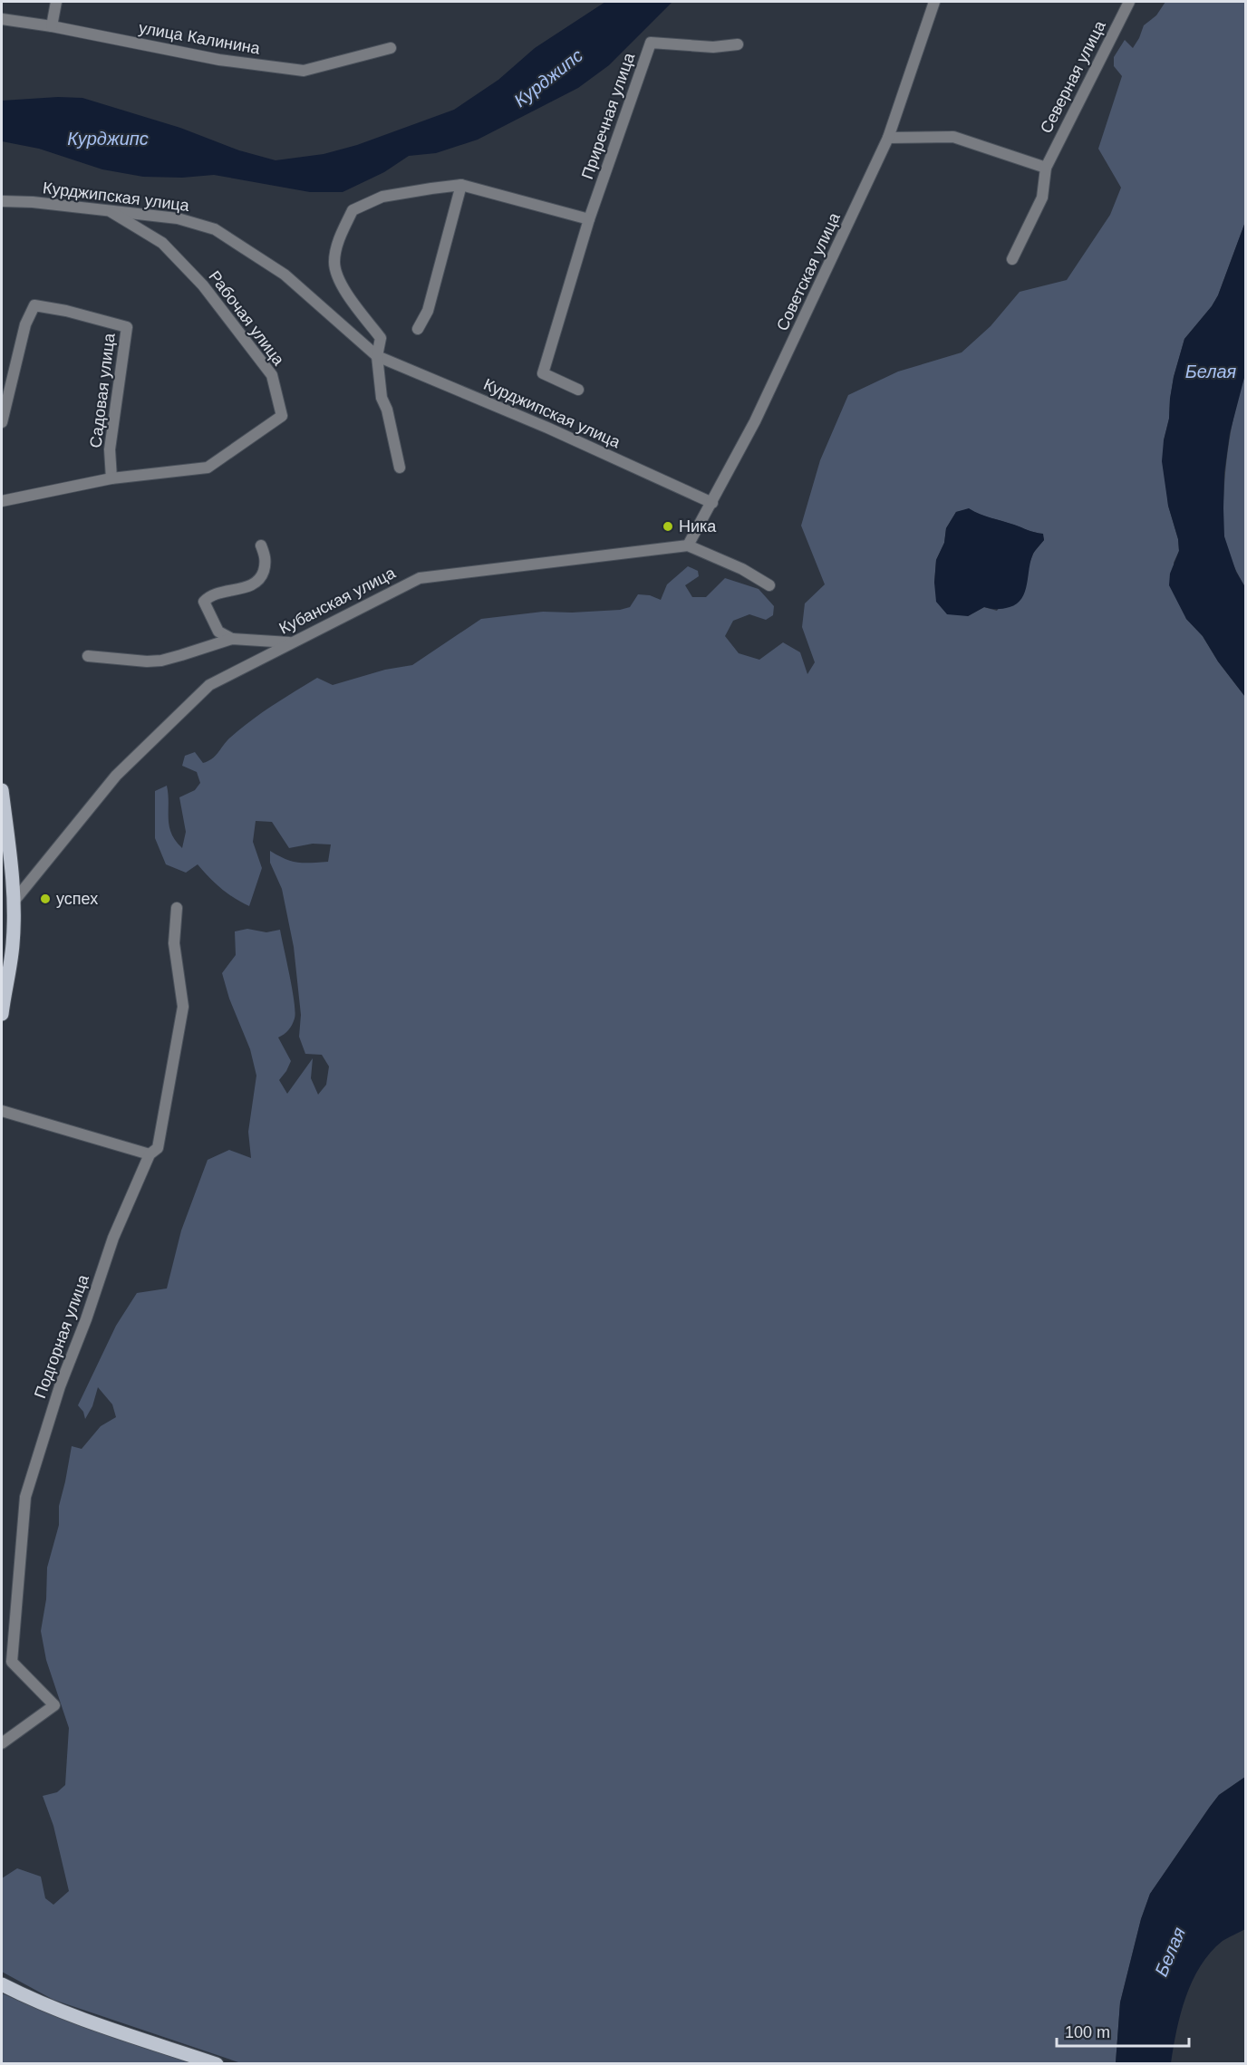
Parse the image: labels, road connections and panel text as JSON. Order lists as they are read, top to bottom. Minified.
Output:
{"streets":{"street":["улица Калинина","Северная улица","Приречная улица","Курджипская улица","Советская улица","Рабочая улица","Садовая улица","Кубанская улица","Подгорная улица"]},"crossings":[["Курджипская улица","Советская улица"],["Курджипская улица","Рабочая улица"],["Советская улица","Кубанская улица"],["Рабочая улица","Садовая улица"]],"water":["Курджипс","Белая"],"places":["Ника","успех"],"scale_bar":"100 m"}
